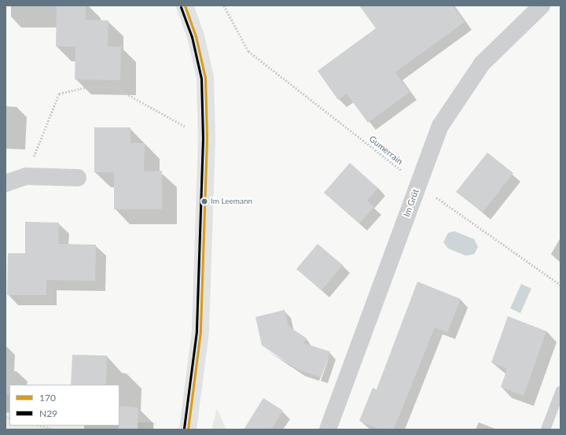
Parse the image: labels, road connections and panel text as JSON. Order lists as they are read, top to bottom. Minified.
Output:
{"streets":{"street":["Im Grüt"],"path":["Gumerrain"]},"crossings":[["Gumerrain","Im Grüt"]],"places":["Im Leemann"],"lines":["transit line 170","transit line N29"],"legend":["170","N29"]}
